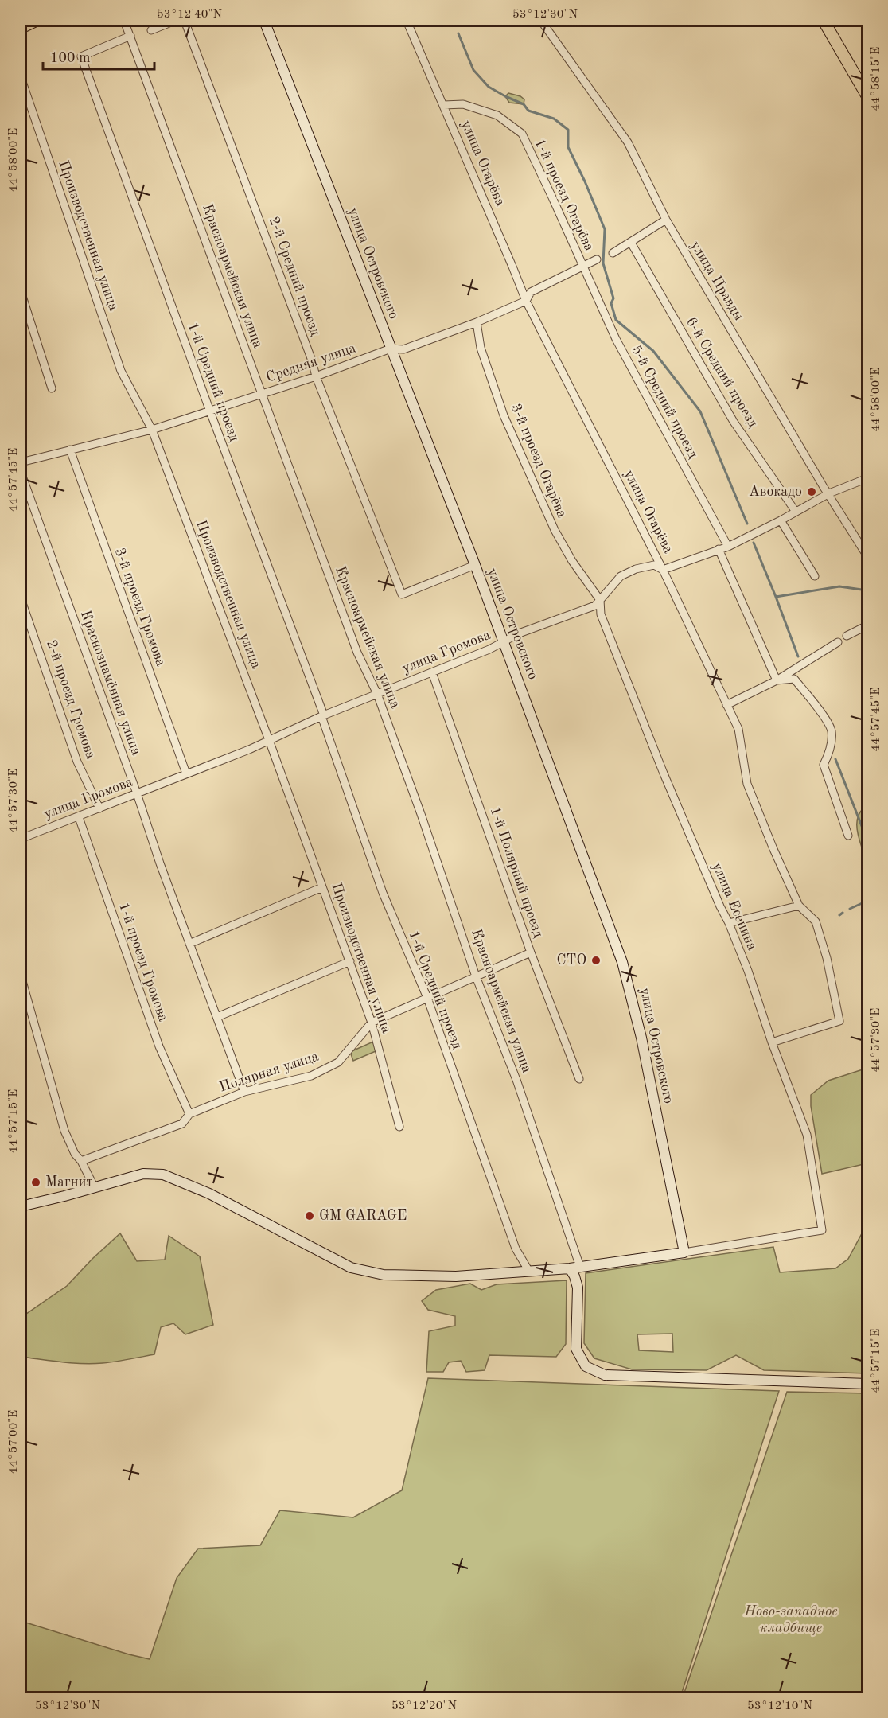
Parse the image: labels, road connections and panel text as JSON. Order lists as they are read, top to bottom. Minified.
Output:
{"streets":{"street":["улица Огарёва","1-й проезд Огарёва","Производственная улица","улица Островского","Красноармейская улица","2-й Средний проезд","улица Правды","Средняя улица","6-й Средний проезд","1-й Средний проезд","5-й Средний проезд","3-й проезд Огарёва","3-й проезд Громова","улица Громова","Краснознамённая улица","2-й проезд Громова","1-й Полярный проезд","улица Есенина","1-й проезд Громова","Полярная улица"]},"crossings":[["улица Огарёва","1-й проезд Огарёва"],["улица Огарёва","Средняя улица"],["улица Огарёва","улица Громова"],["улица Огарёва","улица Есенина"],["1-й проезд Огарёва","Средняя улица"],["1-й проезд Огарёва","5-й Средний проезд"],["Производственная улица","Средняя улица"],["Производственная улица","улица Громова"],["Производственная улица","Полярная улица"],["улица Островского","2-й Средний проезд"],["улица Островского","Средняя улица"],["улица Островского","улица Громова"],["улица Островского","улица Есенина"],["Красноармейская улица","Средняя улица"],["Красноармейская улица","1-й Средний проезд"],["Красноармейская улица","улица Громова"],["Красноармейская улица","Полярная улица"],["2-й Средний проезд","Средняя улица"],["улица Правды","улица Громова"],["Средняя улица","1-й Средний проезд"],["Средняя улица","5-й Средний проезд"],["Средняя улица","3-й проезд Огарёва"],["Средняя улица","3-й проезд Громова"],["6-й Средний проезд","улица Громова"],["1-й Средний проезд","улица Громова"],["1-й Средний проезд","Полярная улица"],["5-й Средний проезд","улица Громова"],["3-й проезд Огарёва","улица Громова"],["3-й проезд Огарёва","улица Есенина"],["3-й проезд Громова","улица Громова"],["улица Громова","Краснознамённая улица"],["улица Громова","2-й проезд Громова"],["улица Громова","1-й Полярный проезд"],["улица Громова","улица Есенина"],["улица Громова","1-й проезд Громова"],["Краснознамённая улица","Полярная улица"],["1-й Полярный проезд","Полярная улица"],["1-й проезд Громова","Полярная улица"]],"parks":["Ново-западное кладбище"],"places":["Авокадо","СТО","Магнит","GM GARAGE"],"scale_bar":"100 m","coordinates":["53°12'40\"N","53°12'30\"N","44°58'15\"E","44°58'00\"E","44°57'45\"E","44°57'30\"E","44°57'15\"E","44°57'00\"E","53°12'20\"N","53°12'10\"N"]}
